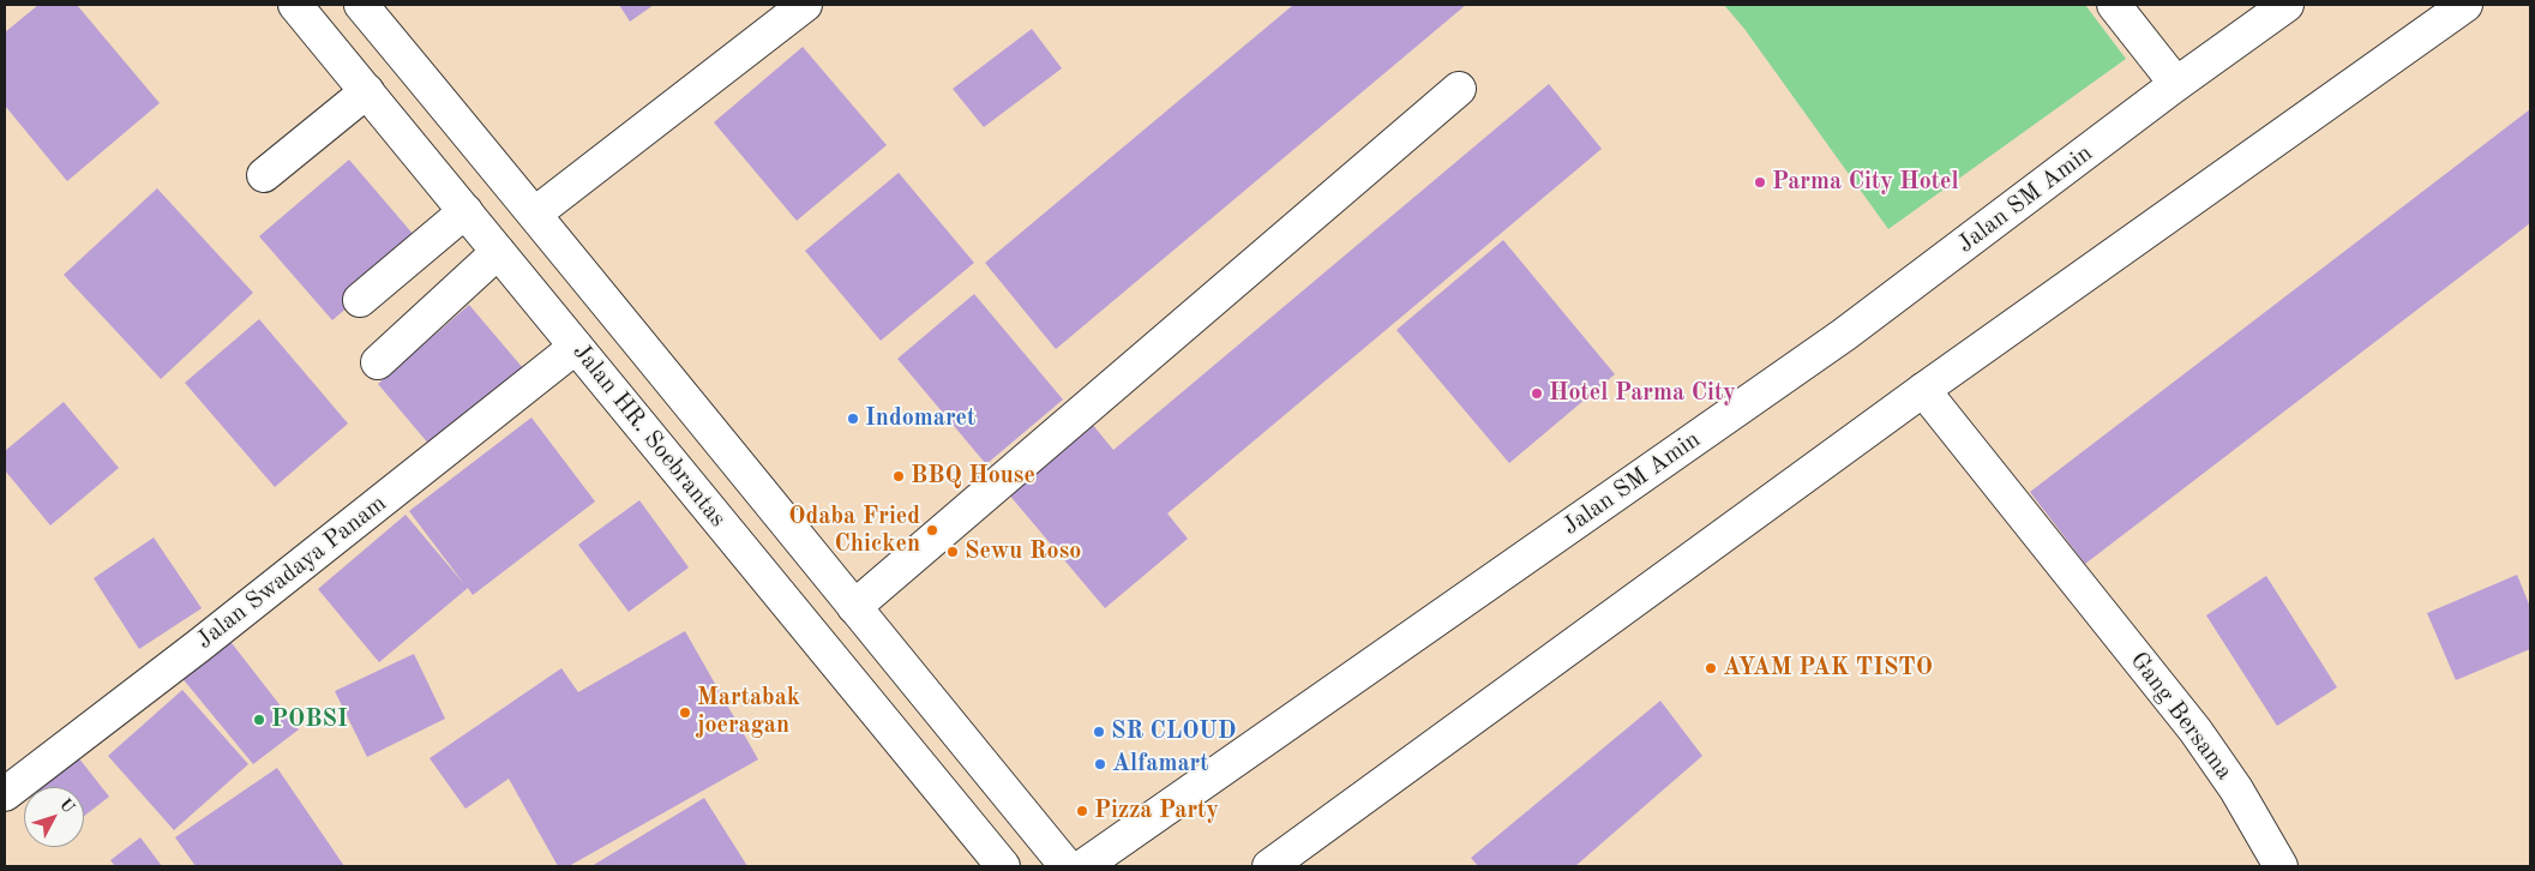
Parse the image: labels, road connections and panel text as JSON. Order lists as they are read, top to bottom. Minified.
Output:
{"streets":{"main road":["Jalan SM Amin","Jalan HR. Soebrantas","Jalan Swadaya Panam","Gang Bersama"]},"crossings":[["Jalan HR. Soebrantas","Jalan Swadaya Panam"]],"places":["Parma City Hotel","Hotel Parma City","Indomaret","BBQ House","Odaba Fried Chicken","Sewu Roso","AYAM PAK TISTO","Martabak joeragan","POBSI","SR CLOUD","Alfamart","Pizza Party"],"north":"top right"}
